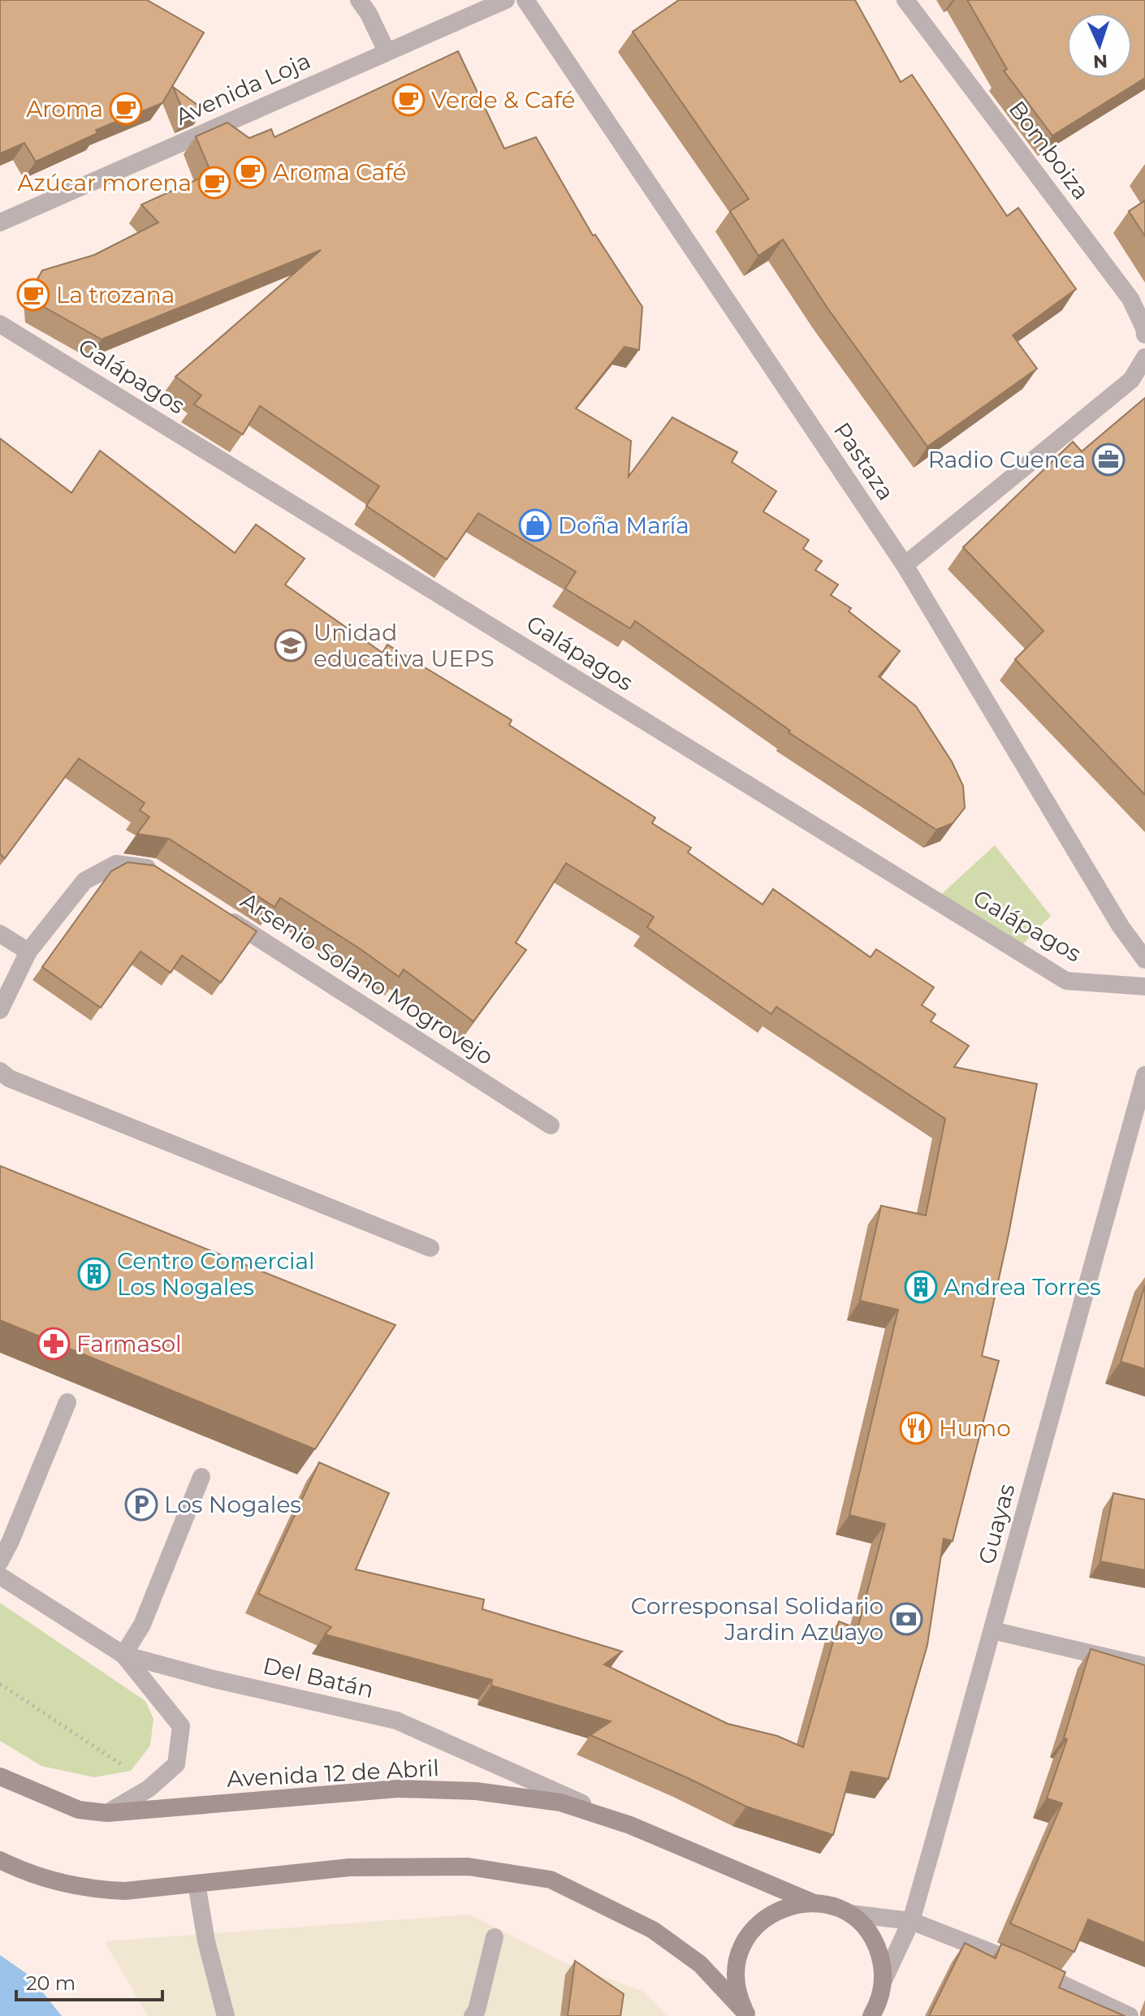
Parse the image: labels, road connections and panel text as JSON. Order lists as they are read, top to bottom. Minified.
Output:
{"streets":{"main road":["Avenida 12 de Abril"],"street":["Avenida Loja","Bomboiza","Galápagos","Pastaza","Arsenio Solano Mogrovejo","Guayas","Del Batán"]},"crossings":[["Guayas","Avenida 12 de Abril"],["Del Batán","Avenida 12 de Abril"]],"places":{"cafe":["Verde & Café","Aroma","Aroma Café","Azúcar morena","La trozana"],"office":["Radio Cuenca"],"shop":["Doña María"],"school or university":["Unidad educativa UEPS"],"building":["Centro Comercial Los Nogales","Andrea Torres"],"pharmacy":["Farmasol"],"restaurant":["Humo"],"parking":["Los Nogales"],"bank":["Corresponsal Solidario Jardin Azuayo"]},"scale_bar":"20 m","north":"bottom"}
